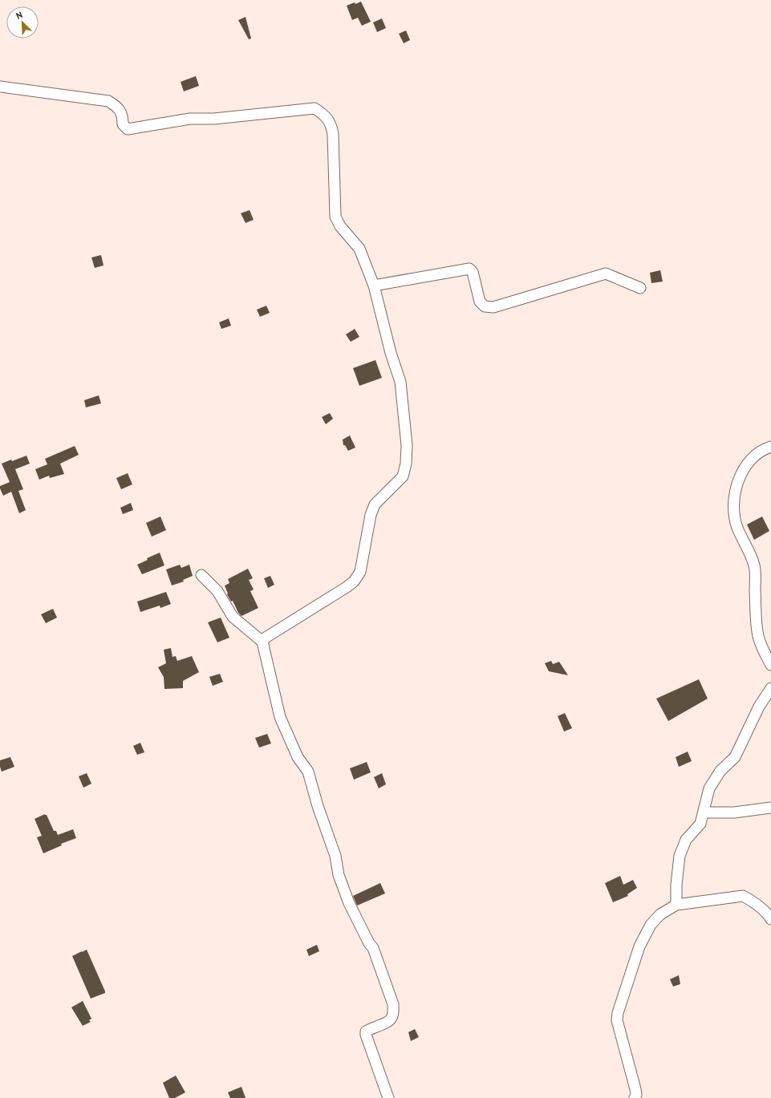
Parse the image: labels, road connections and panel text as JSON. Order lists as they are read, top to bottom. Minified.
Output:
{"north":"top left"}
